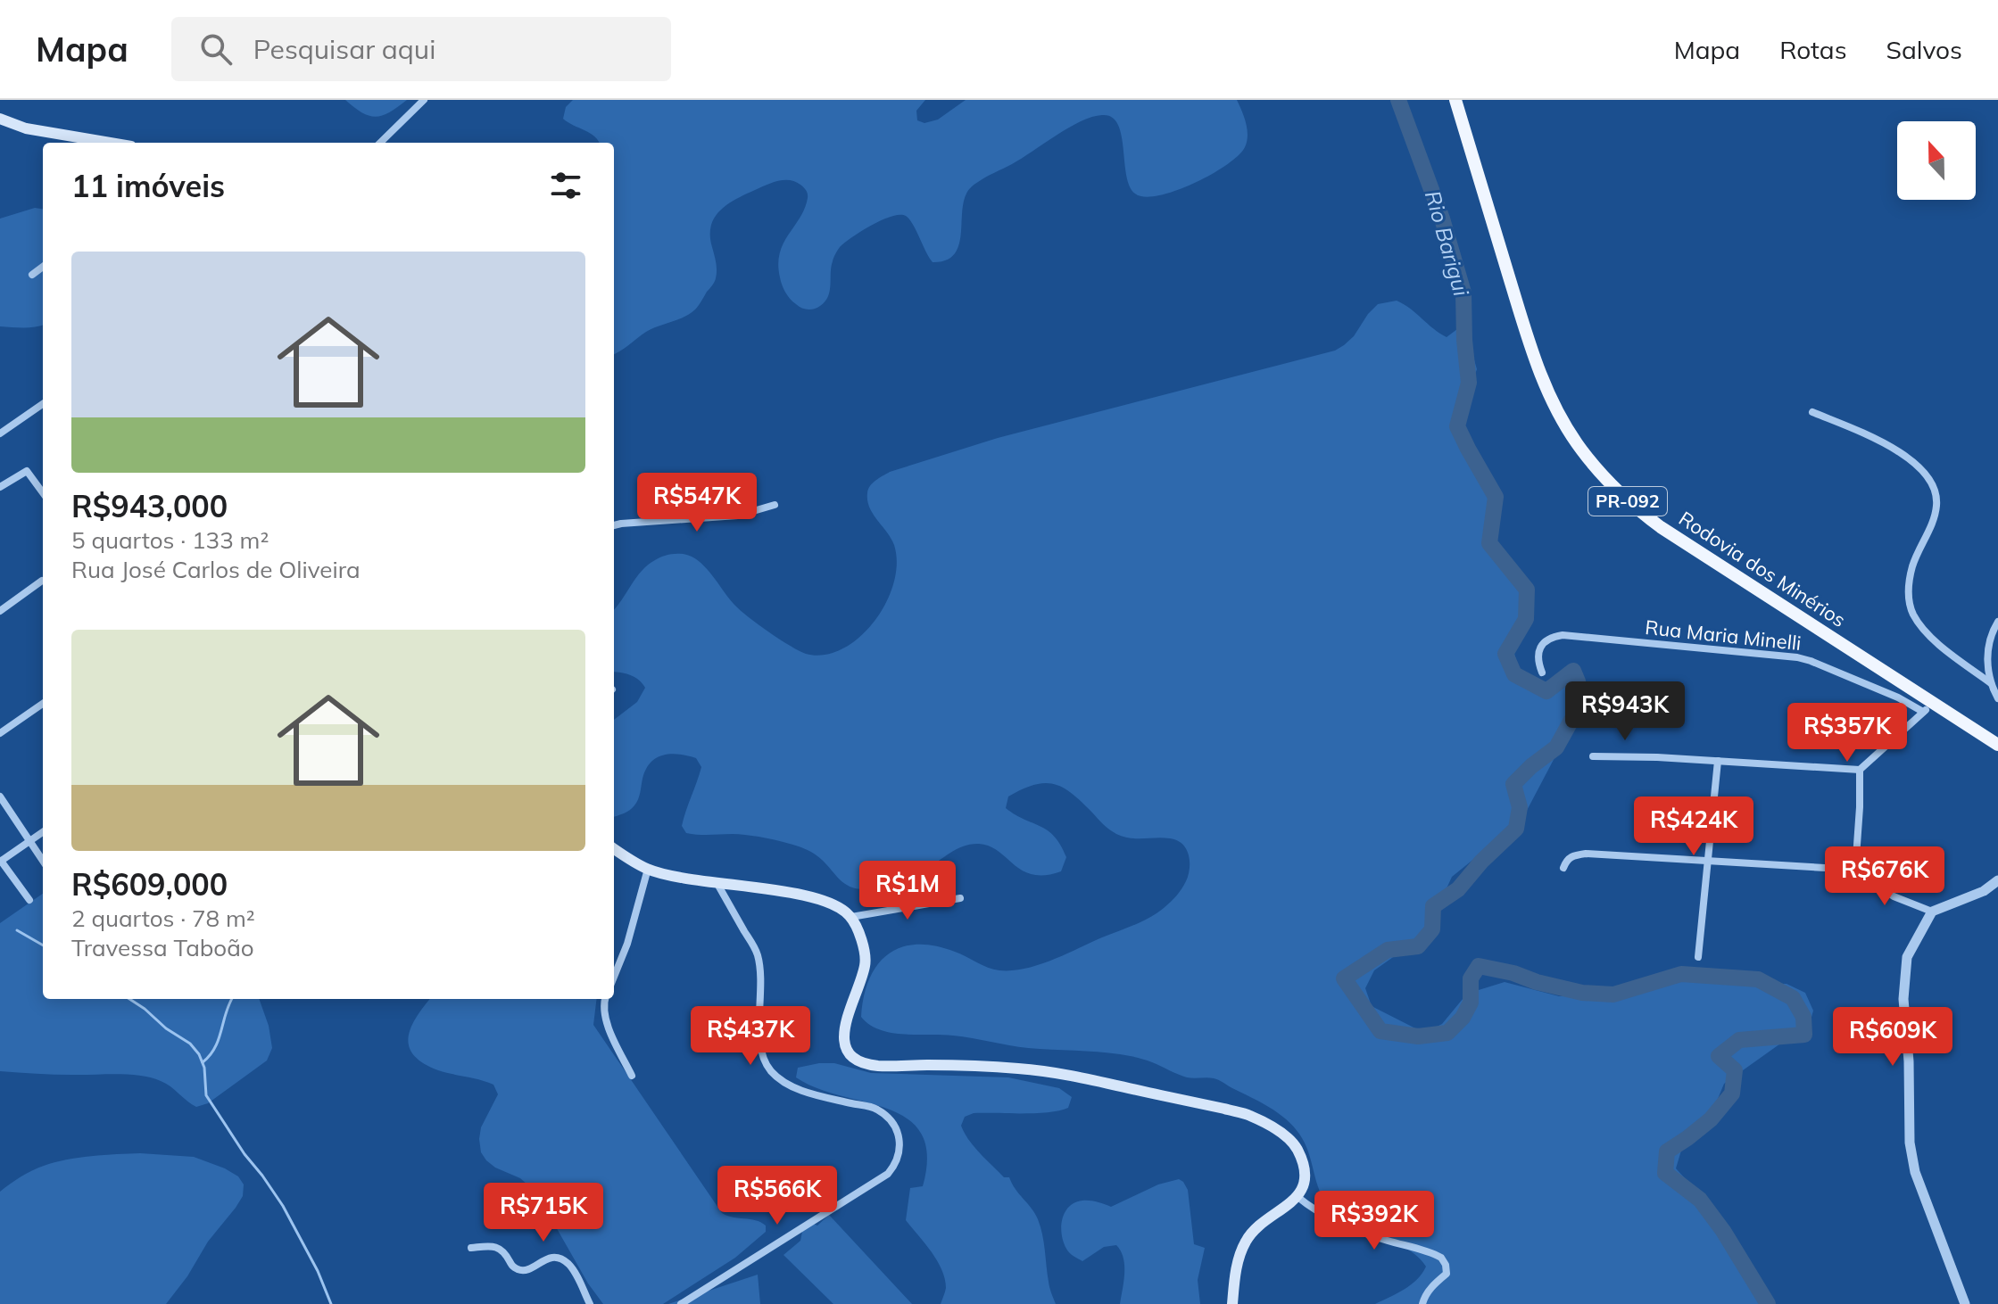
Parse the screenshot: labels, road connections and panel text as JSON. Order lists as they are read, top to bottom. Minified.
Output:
{"streets":{"main road":["PR-092","Rodovia dos Minérios"],"street":["Rua Maria Minelli"]},"crossings":[["Rodovia dos Minérios","Rua Maria Minelli"]],"water":["Rio Barigui"],"north":"top","page":{"header":"Mapa","search":"Pesquisar aqui","nav":["Mapa","Rotas","Salvos"],"heading":"11 imóveis","list":[{"name":"R$943,000","note":"5 quartos · 133 m² · Rua José Carlos de Oliveira"},{"name":"R$609,000","note":"2 quartos · 78 m² · Travessa Taboão"}],"price":["R$547K","R$943K","R$357K","R$424K","R$676K","R$1M","R$437K","R$609K","R$566K","R$715K","R$392K"]}}
